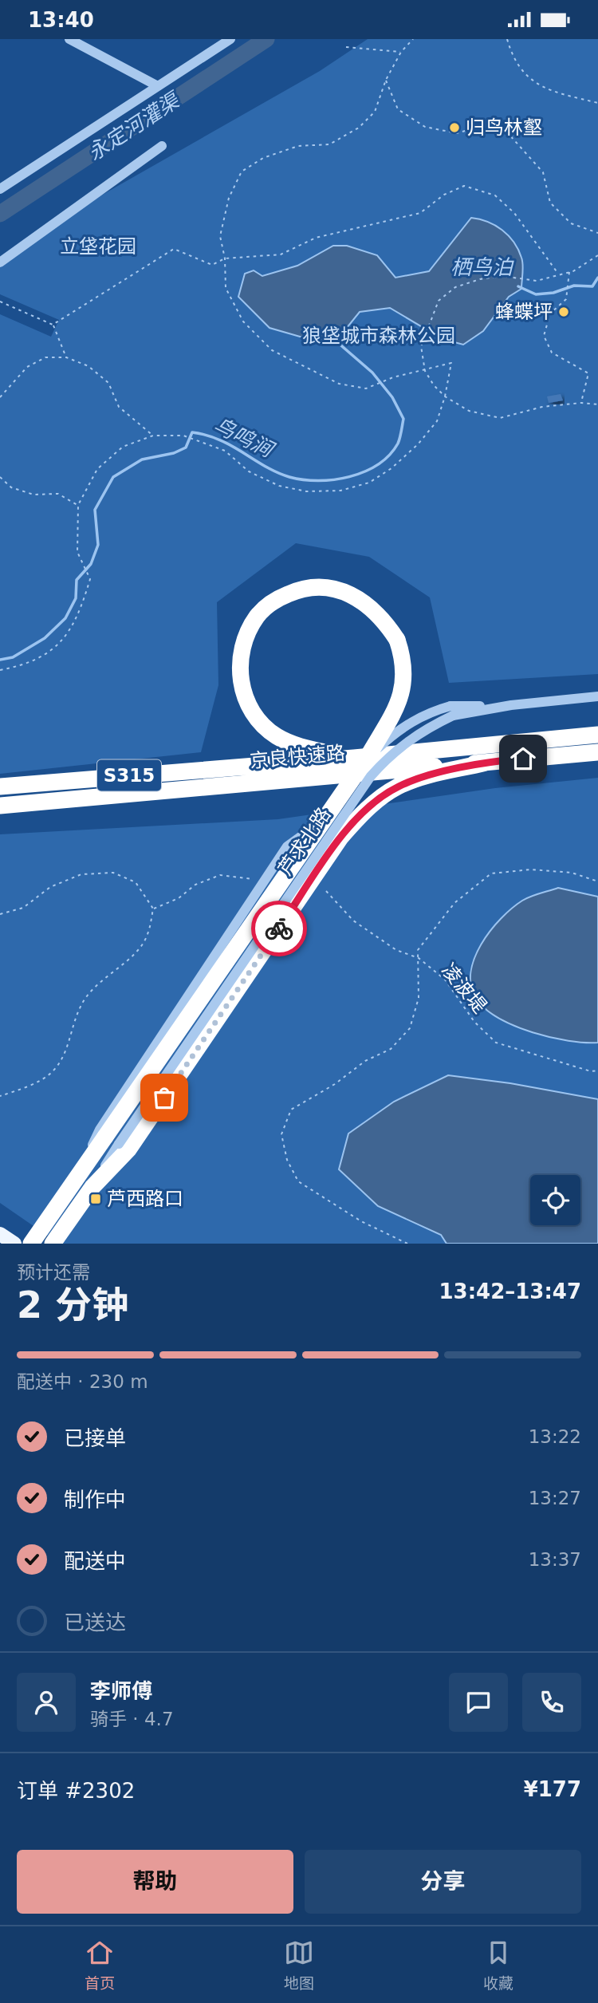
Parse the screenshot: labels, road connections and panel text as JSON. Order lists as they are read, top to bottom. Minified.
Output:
{"streets":{"highway":["京良快速路","S315"],"street":["芦求北路"],"path":["凌波堤"]},"crossings":[["京良快速路","芦求北路"]],"water":["永定河灌渠","栖鸟泊","鸟鸣涧"],"parks":["立垡花园","狼垡城市森林公园"],"places":{"other":["归鸟林壑","蜂蝶坪"],"transit":["芦西路口"]},"page":{"status":"13:40","heading":["2 分钟","预计还需","13:42–13:47"],"panel":["李师傅","骑手 · 4.7","订单 #2302","¥177"],"bar":"配送中 · 230 m","list":[["已接单","13:22"],["制作中","13:27"],["配送中","13:37"],"已送达"],"buttons":["帮助","分享"],"tabs":["首页","地图","收藏"]}}
